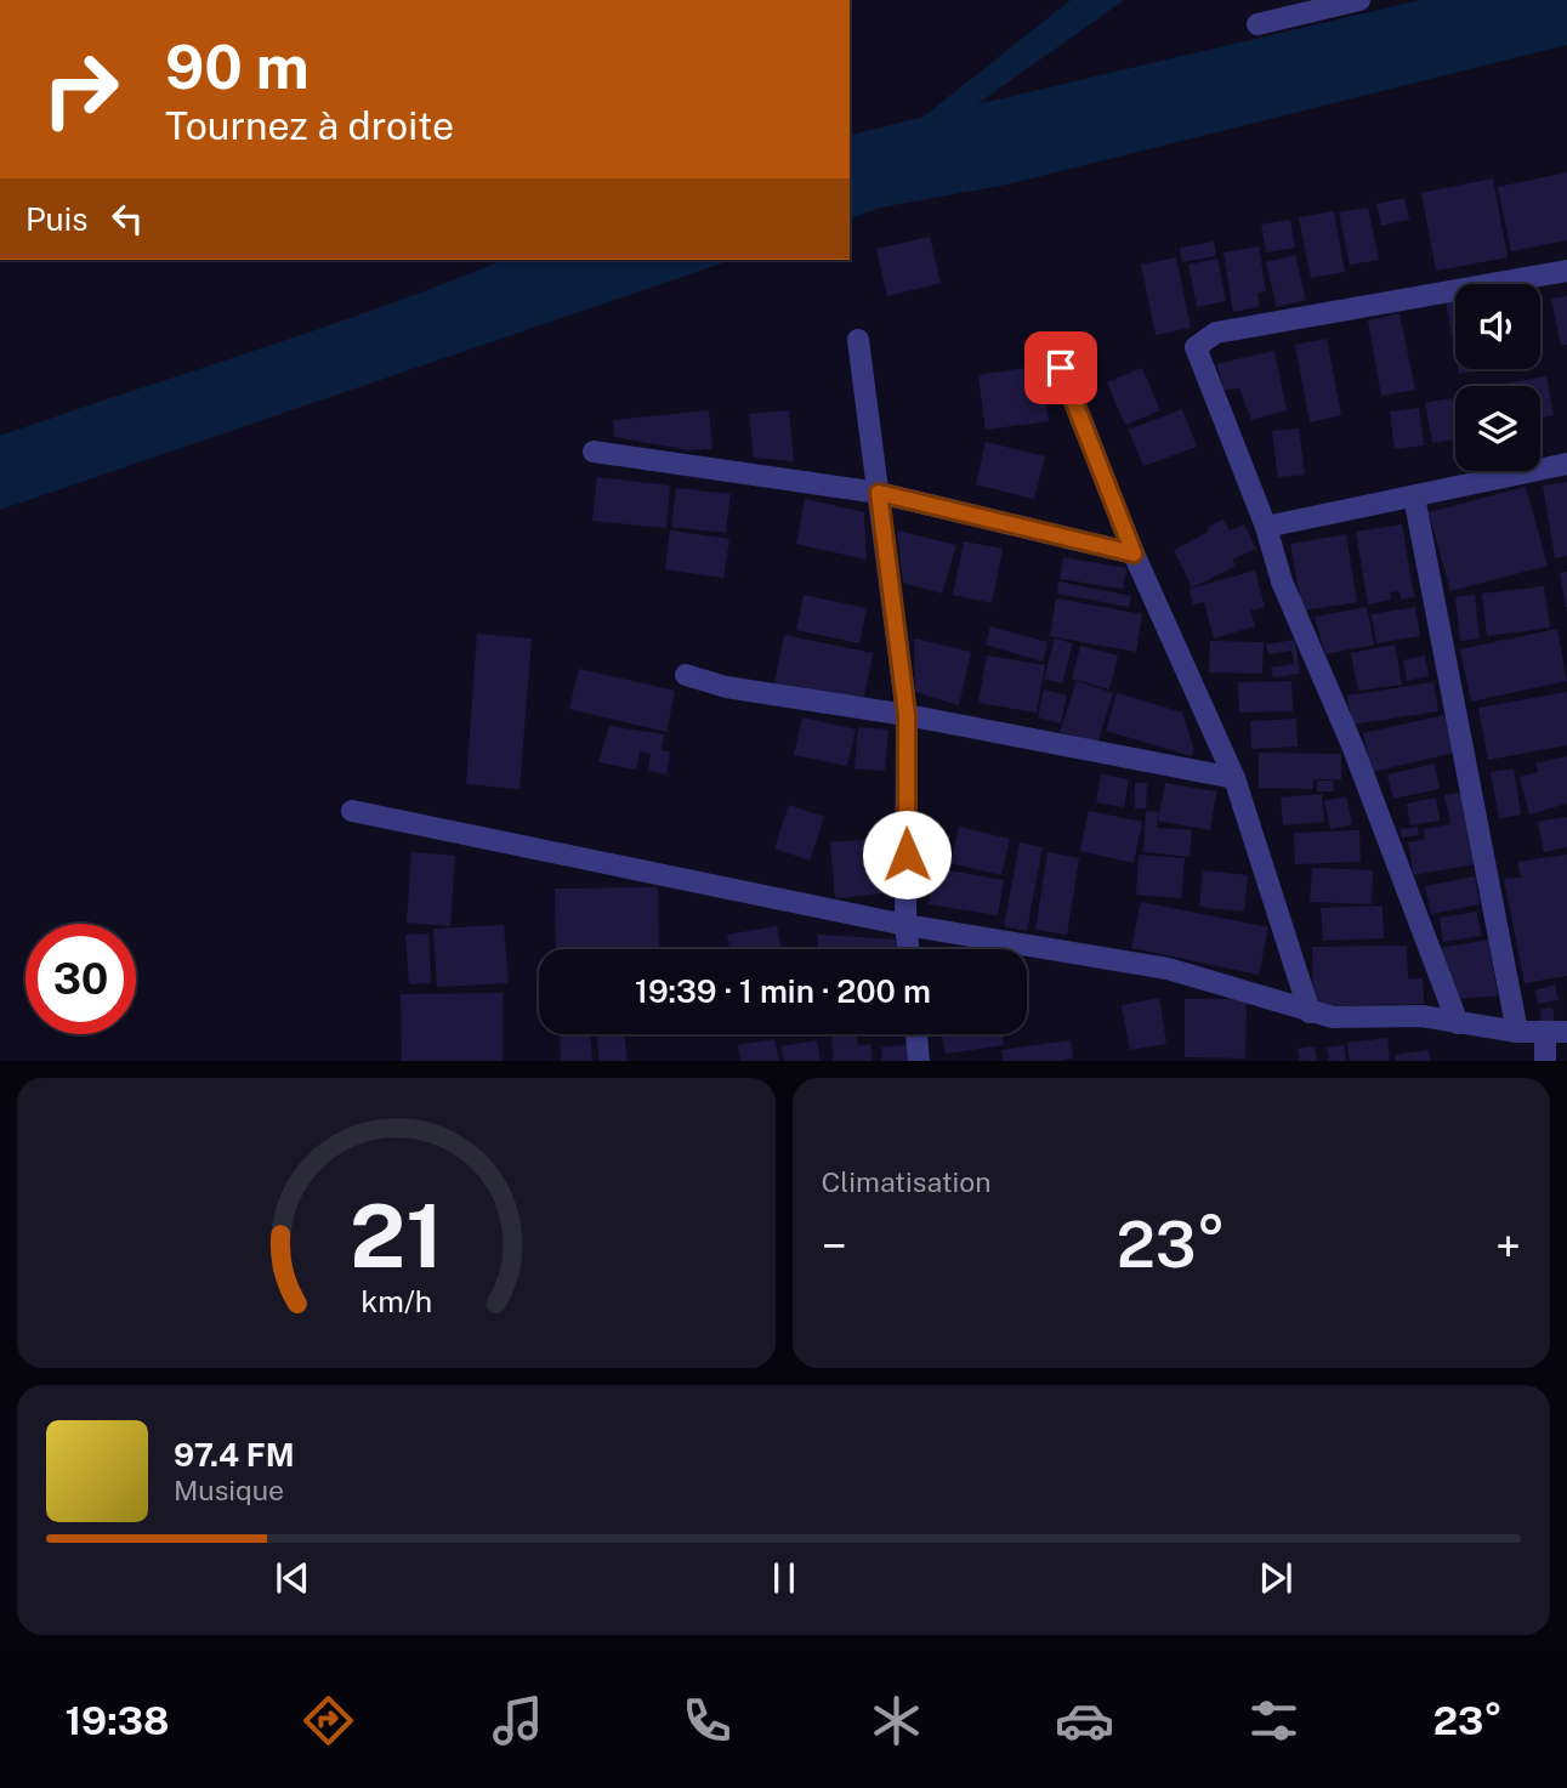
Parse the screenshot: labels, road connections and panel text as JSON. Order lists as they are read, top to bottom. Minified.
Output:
{"page":{"turn":["90 m","Tournez à droite"],"then":"Puis","limit":"30","trip":"19:39 · 1 min · 200 m","tile":"Climatisation","heat":["−","23°","+"],"song":["97.4 FM","Musique"],"tabs":["19:38","23°"],"gauge":["21","km/h"]}}
